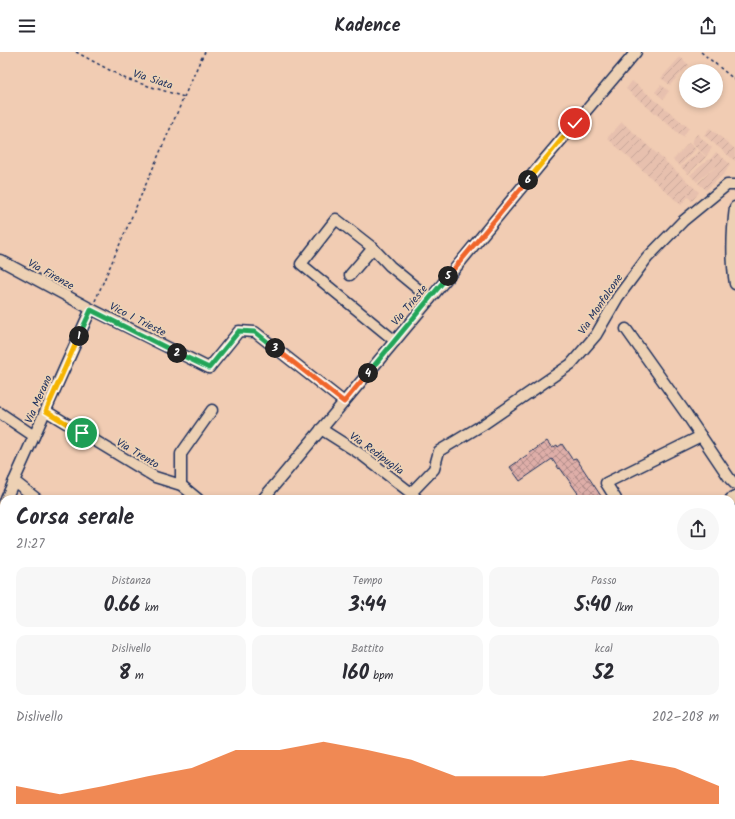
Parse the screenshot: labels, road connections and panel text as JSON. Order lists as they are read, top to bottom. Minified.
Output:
{"streets":{"street":["Via Firenze","Via Monfalcone","Via Trieste","Vico I Trieste","Via Merano","Via Trento","Via Redipuglia"],"path":["Via Siata"]},"crossings":[["Via Firenze","Vico I Trieste"],["Via Firenze","Via Merano"],["Via Trieste","Vico I Trieste"],["Via Trieste","Via Redipuglia"],["Vico I Trieste","Via Merano"],["Via Merano","Via Trento"]],"page":{"header":"Kadence","pins":["6","5","1","3","2","4"],"heading":["Corsa serale","21:27"],"stats":[["Distanza","0.66 km"],["Tempo","3:44"],["Passo","5:40 /km"],["Dislivello","8 m"],["Battito","160 bpm"],["kcal","52"]],"chart":["Dislivello","202–208 m"]}}
